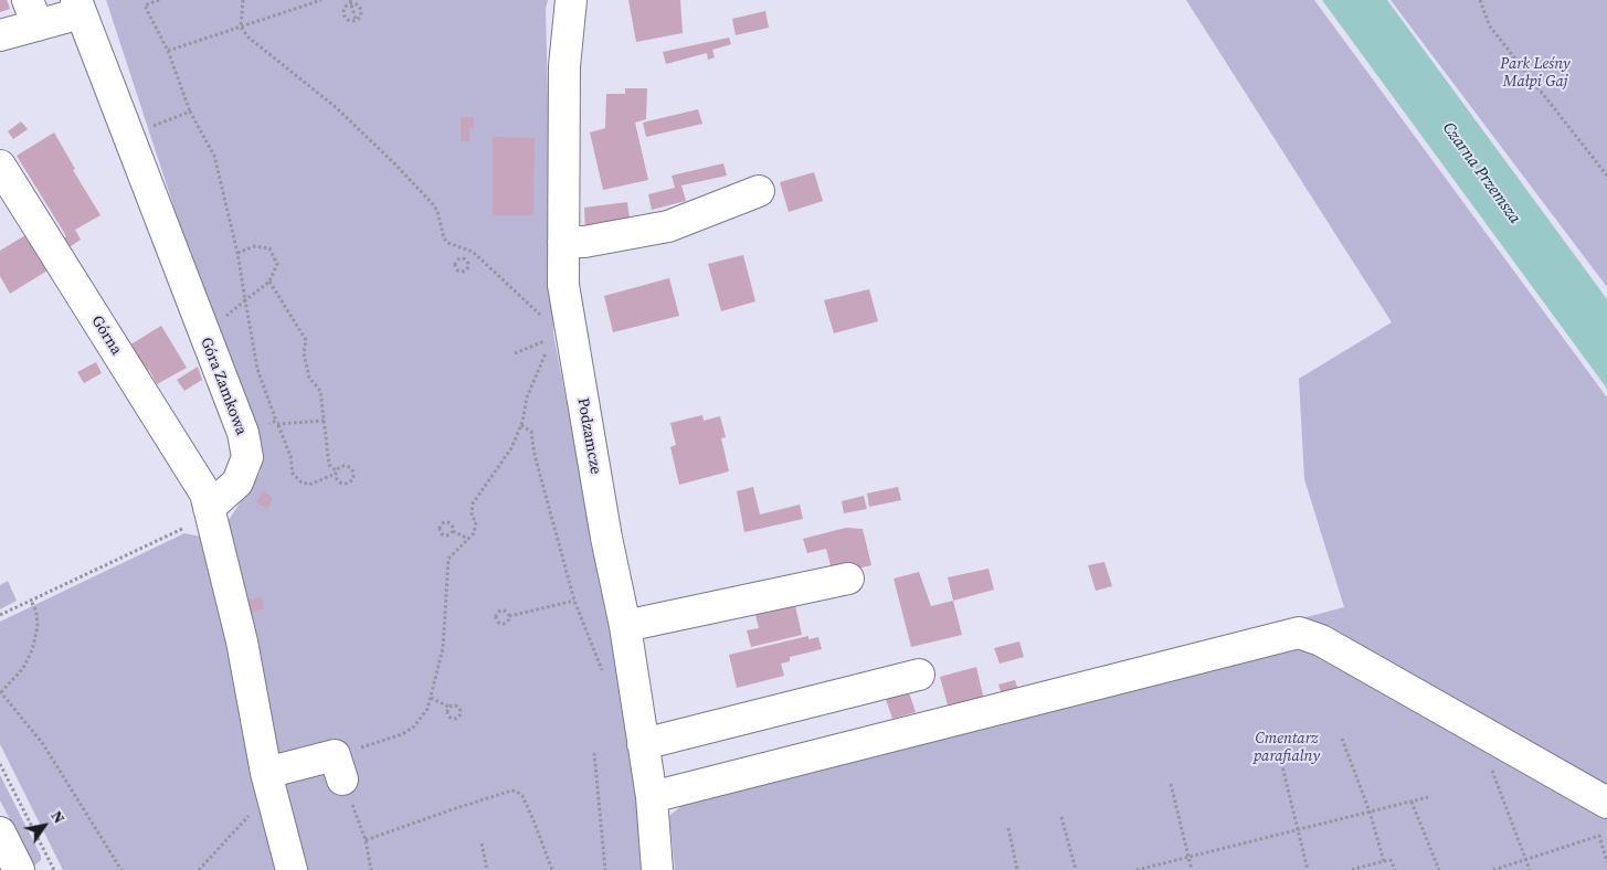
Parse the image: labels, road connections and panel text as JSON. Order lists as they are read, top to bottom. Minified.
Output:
{"streets":{"street":["Górna","Góra Zamkowa","Podzamcze"]},"crossings":[["Górna","Góra Zamkowa"]],"water":["Czarna Przemsza"],"parks":["Park Leśny Małpi Gaj","Cmentarz parafialny"],"north":"top right"}
